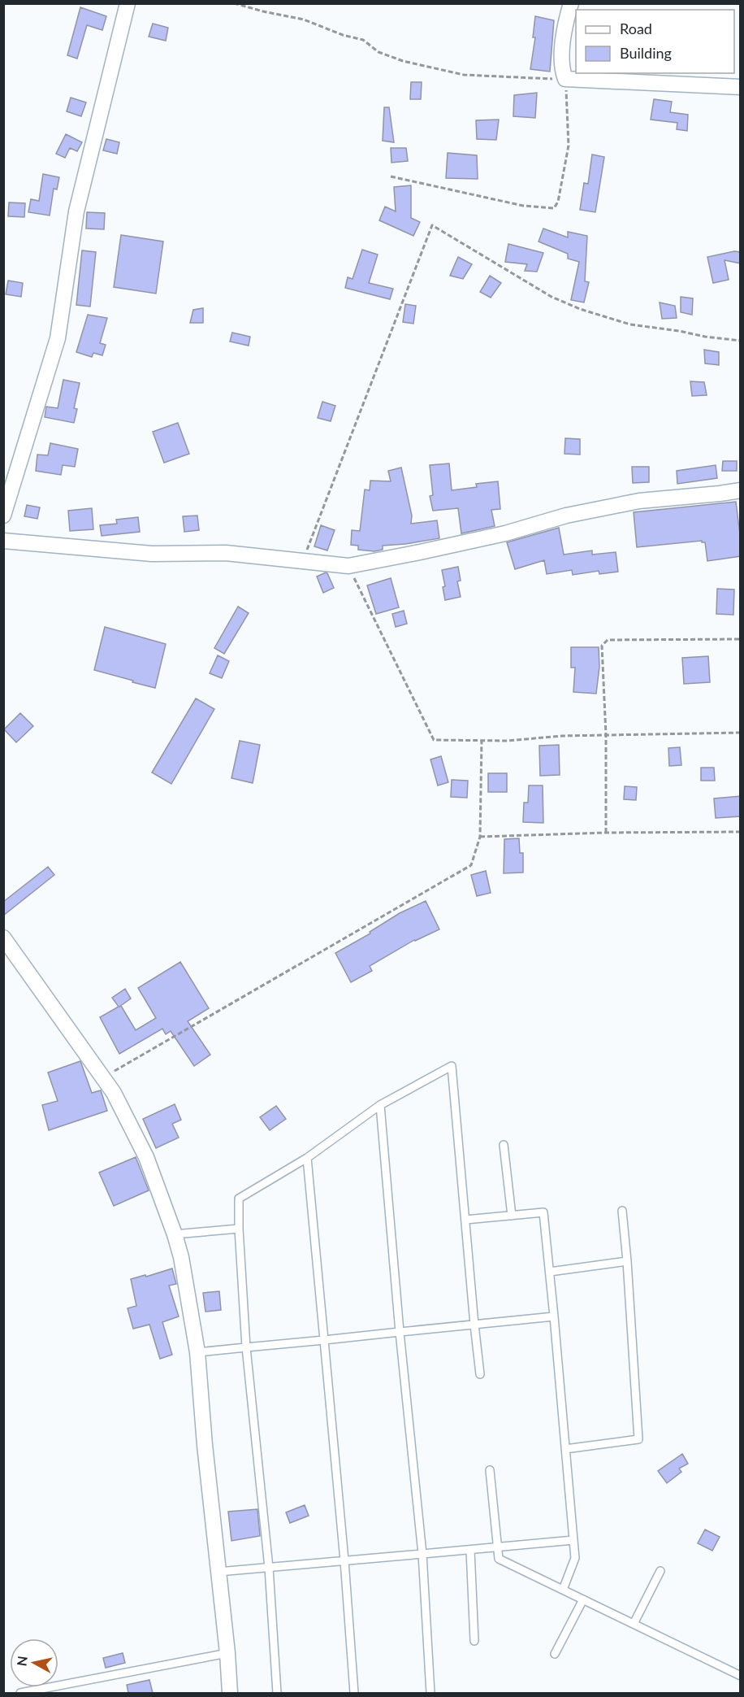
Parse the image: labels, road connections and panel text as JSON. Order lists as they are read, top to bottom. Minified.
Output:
{"legend":["Road","Building"],"north":"left"}
